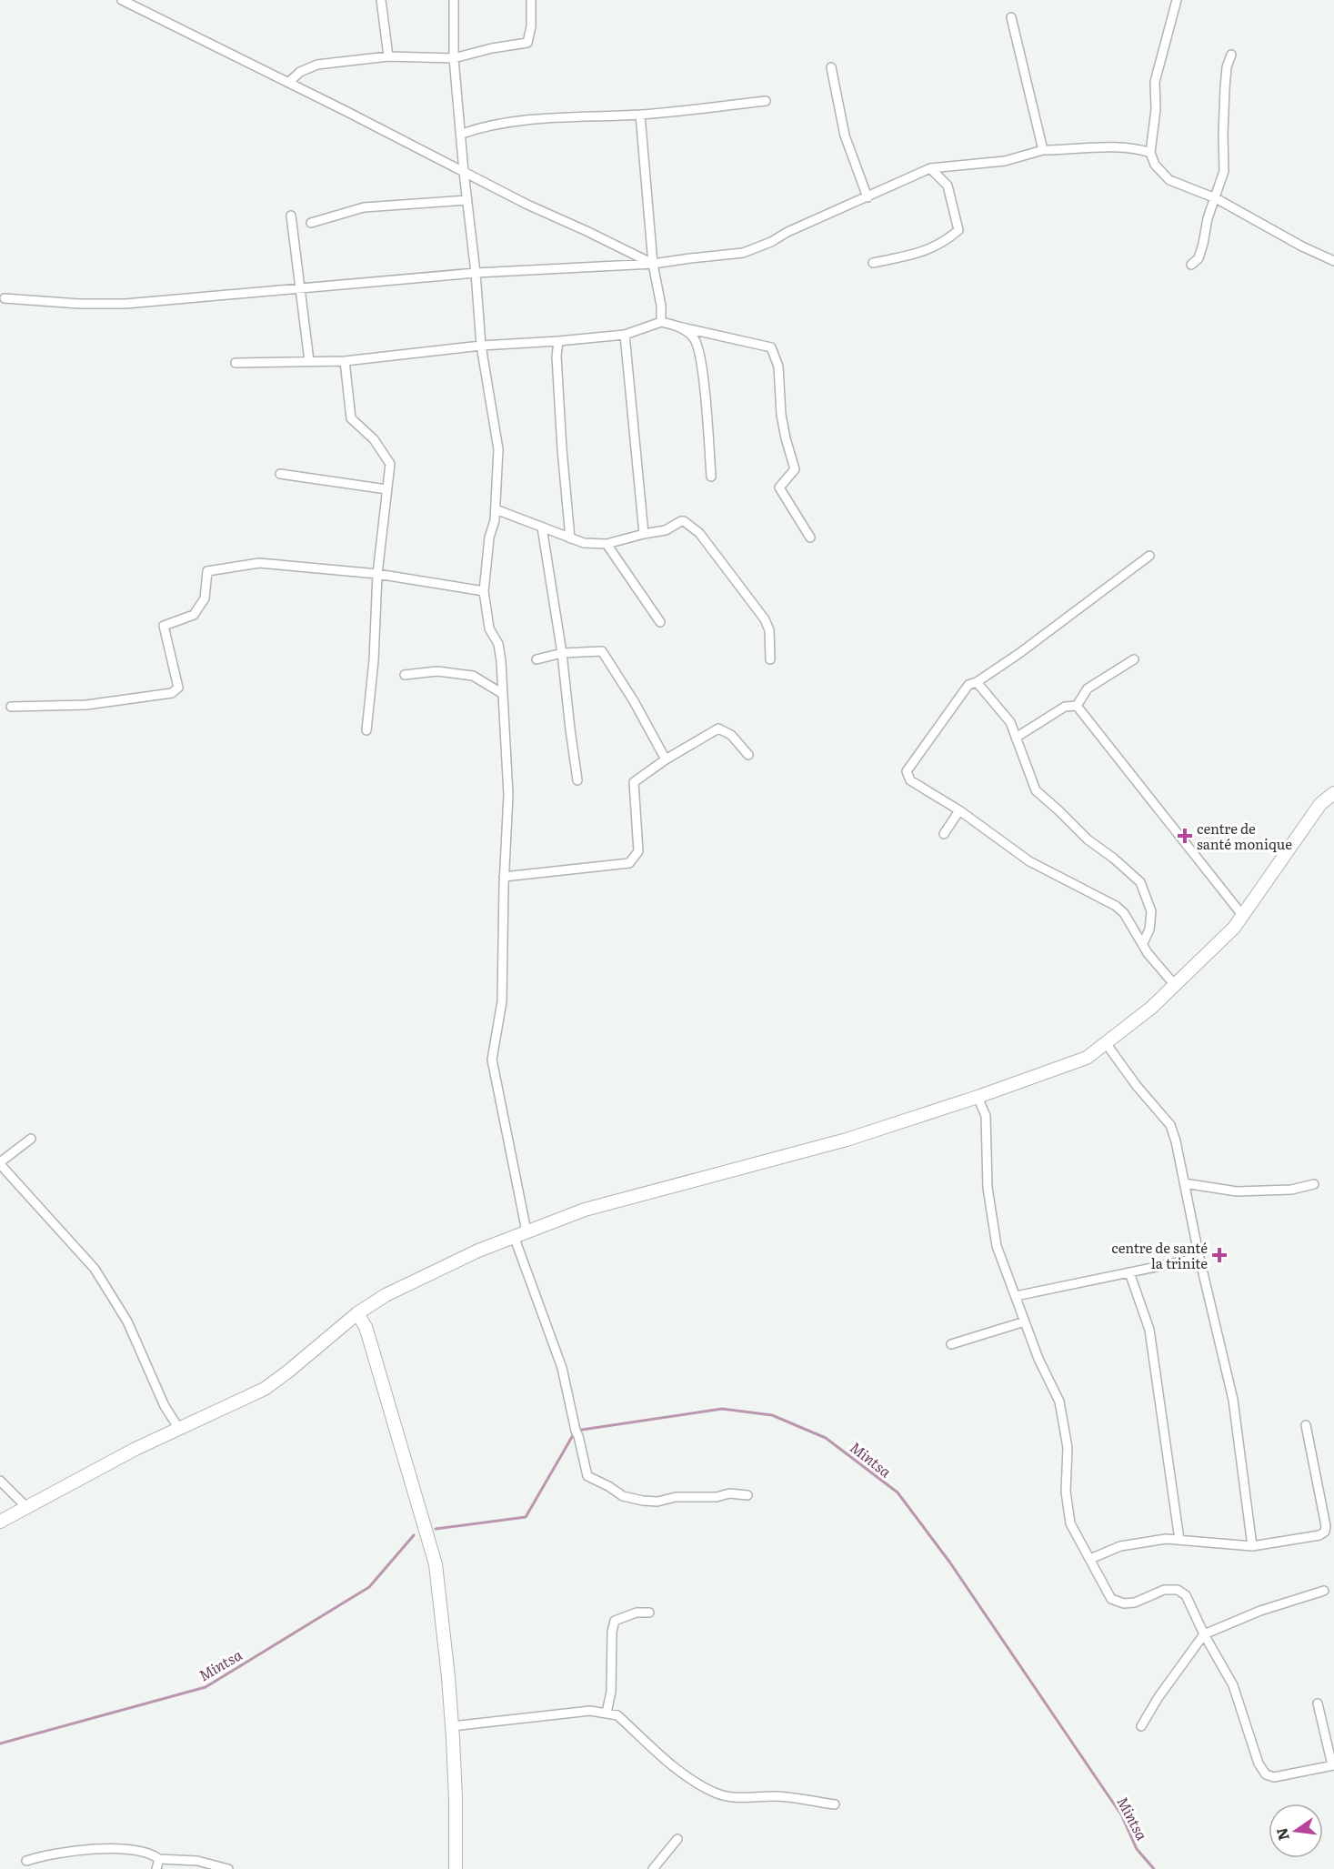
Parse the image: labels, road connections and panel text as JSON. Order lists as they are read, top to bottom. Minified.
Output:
{"water":["Mintsa"],"places":{"health":["centre de santé monique","centre de santé la trinite"]},"north":"left"}
